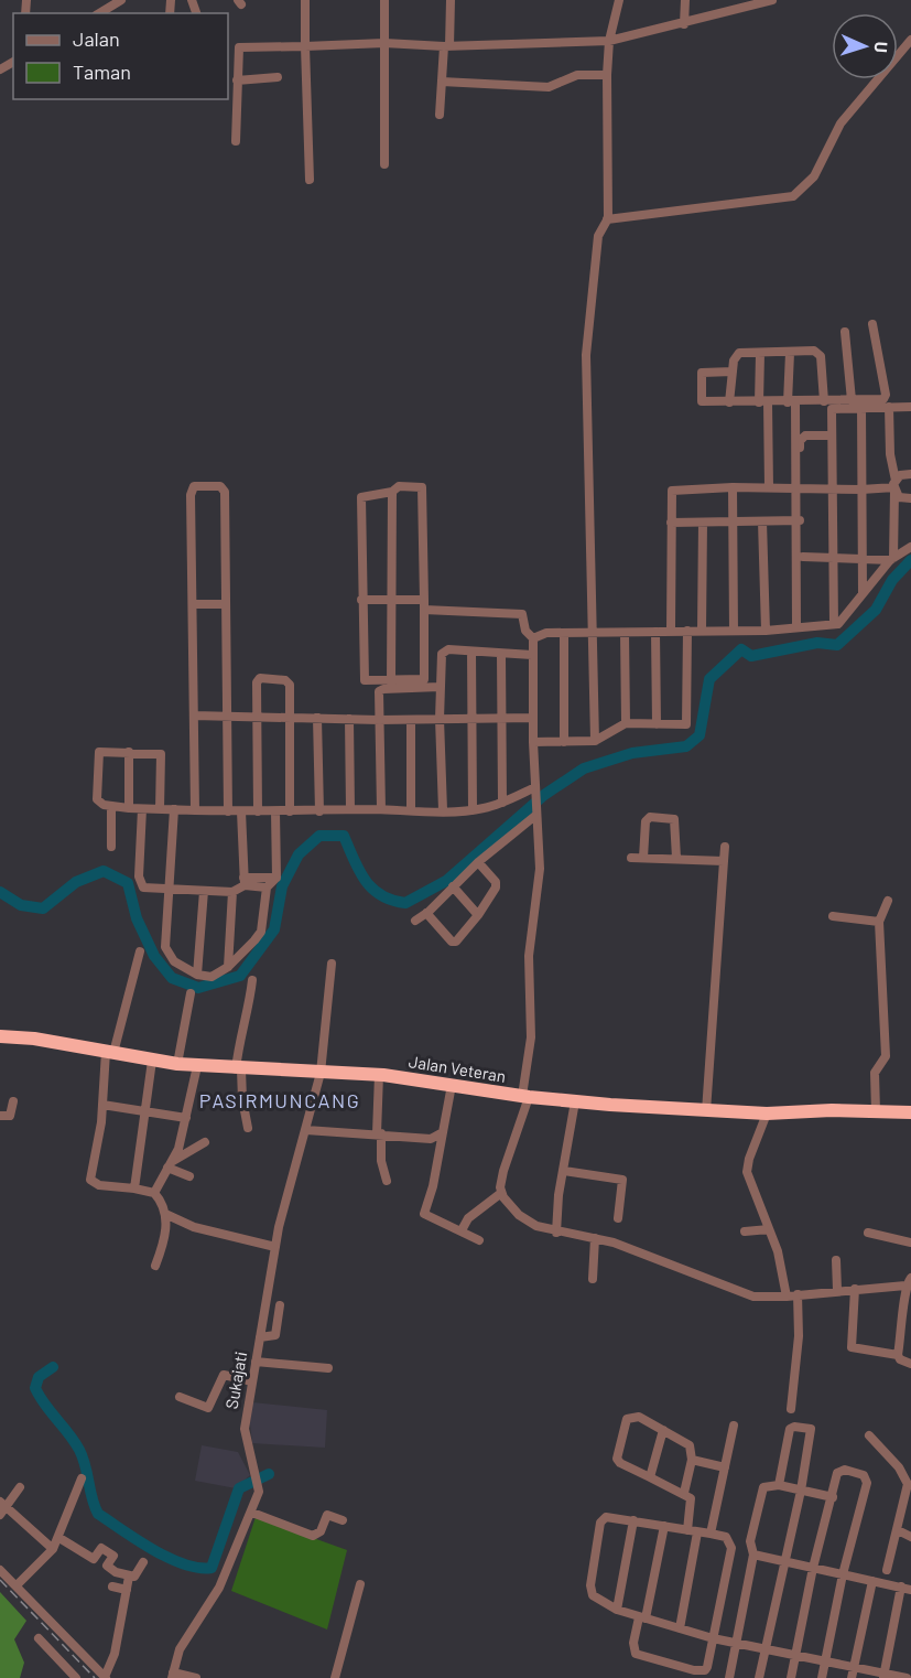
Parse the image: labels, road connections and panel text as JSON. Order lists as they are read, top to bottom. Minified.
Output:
{"streets":{"highway":["Jalan Veteran"],"street":["Sukajati"]},"crossings":[["Jalan Veteran","Sukajati"]],"districts":["PASIRMUNCANG"],"legend":["Jalan","Taman"],"north":"right"}
